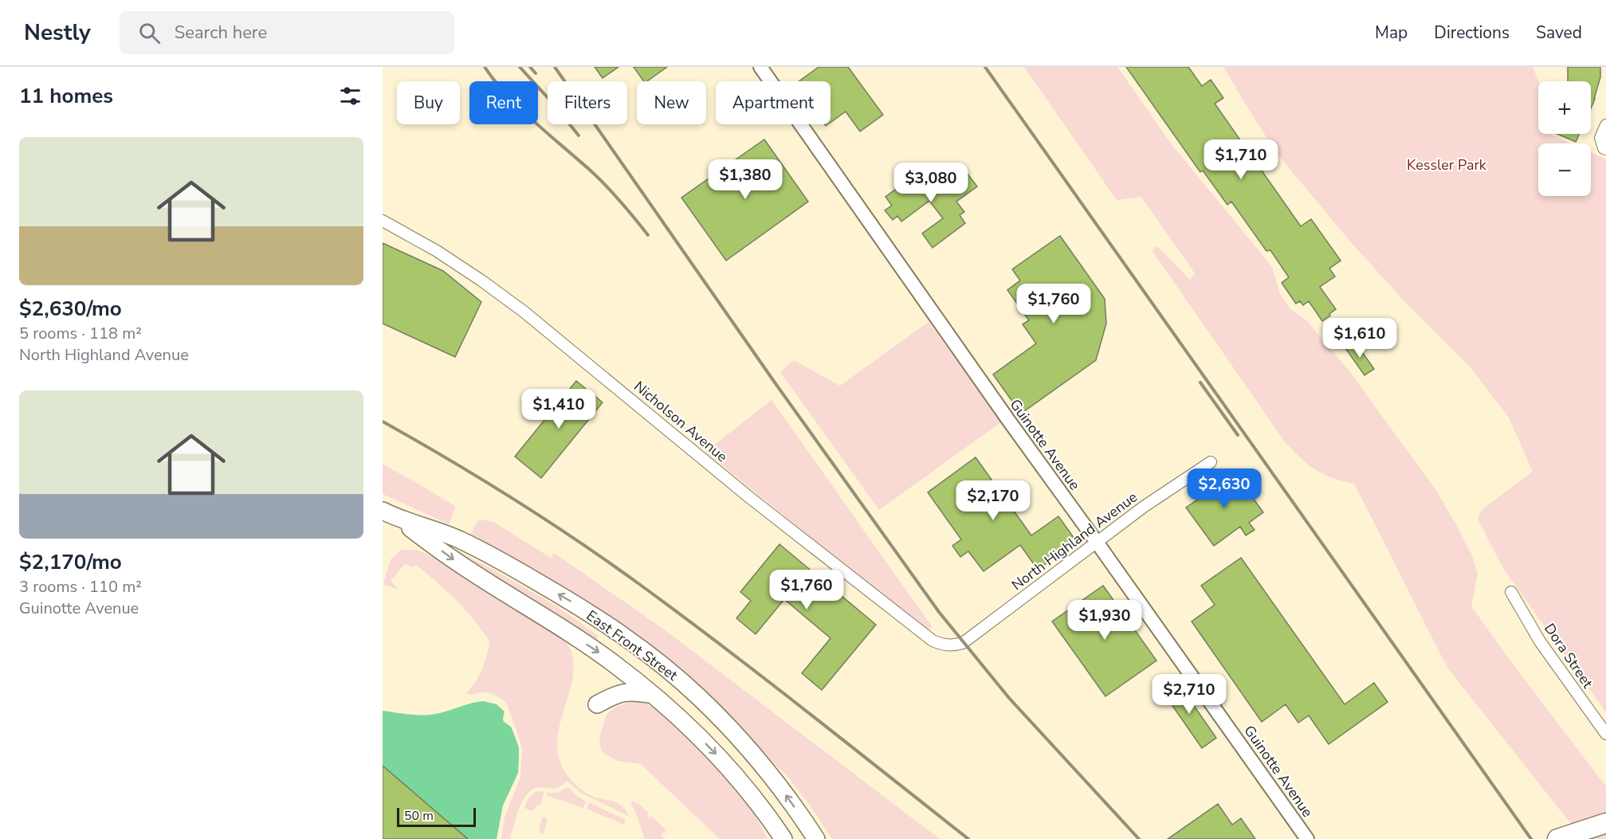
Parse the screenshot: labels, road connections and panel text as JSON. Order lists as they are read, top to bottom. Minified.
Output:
{"streets":{"main road":["East Front Street"],"street":["Nicholson Avenue","Guinotte Avenue","North Highland Avenue","Dora Street"]},"crossings":[["Nicholson Avenue","North Highland Avenue"],["Guinotte Avenue","North Highland Avenue"]],"parks":["Kessler Park"],"scale_bar":"50 m","page":{"header":"Nestly","search":"Search here","nav":["Map","Directions","Saved"],"heading":"11 homes","map_buttons":["+","−"],"chip":["Buy","Rent","Filters","New","Apartment"],"list":[{"name":"$2,630/mo","note":"5 rooms · 118 m² · North Highland Avenue"},{"name":"$2,170/mo","note":"3 rooms · 110 m² · Guinotte Avenue"}],"price":["$1,710","$1,380","$3,080","$1,760","$1,610","$1,410","$2,630","$2,170","$1,760","$1,930","$2,710"],"scale":"50 m"}}
